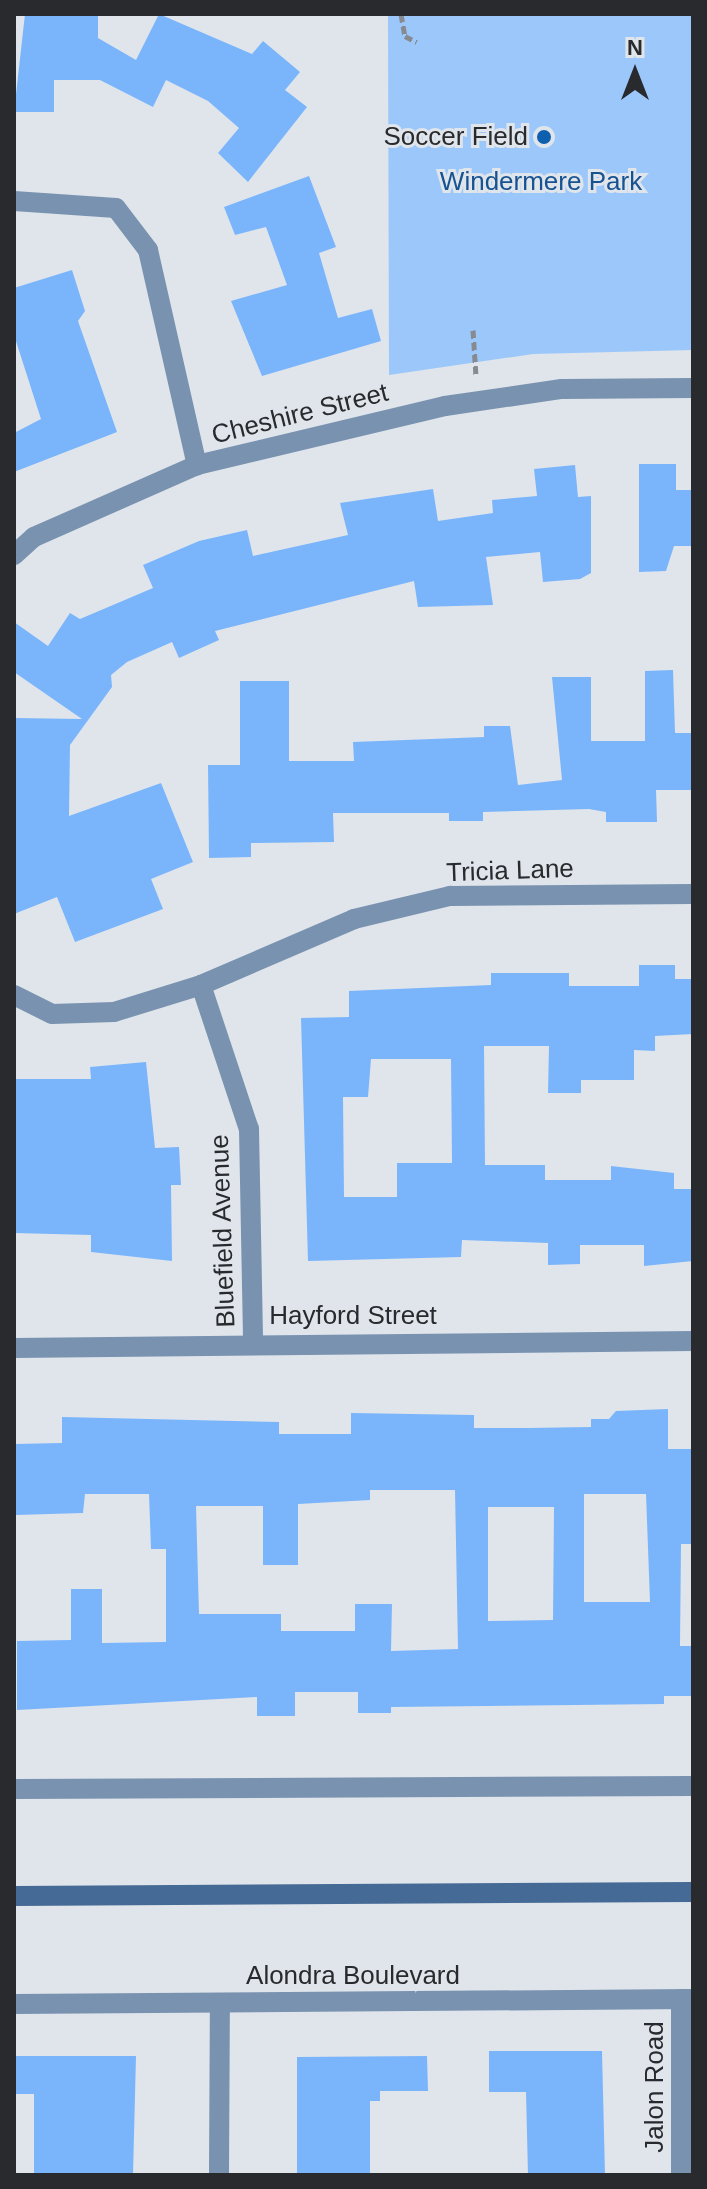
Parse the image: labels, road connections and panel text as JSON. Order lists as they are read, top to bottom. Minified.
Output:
{"streets":{"street":["Cheshire Street","Tricia Lane","Bluefield Avenue","Hayford Street","Alondra Boulevard","Jalon Road"]},"crossings":[["Tricia Lane","Bluefield Avenue"],["Bluefield Avenue","Hayford Street"],["Alondra Boulevard","Jalon Road"]],"parks":["Windermere Park"],"places":["Soccer Field"],"north":"top"}
